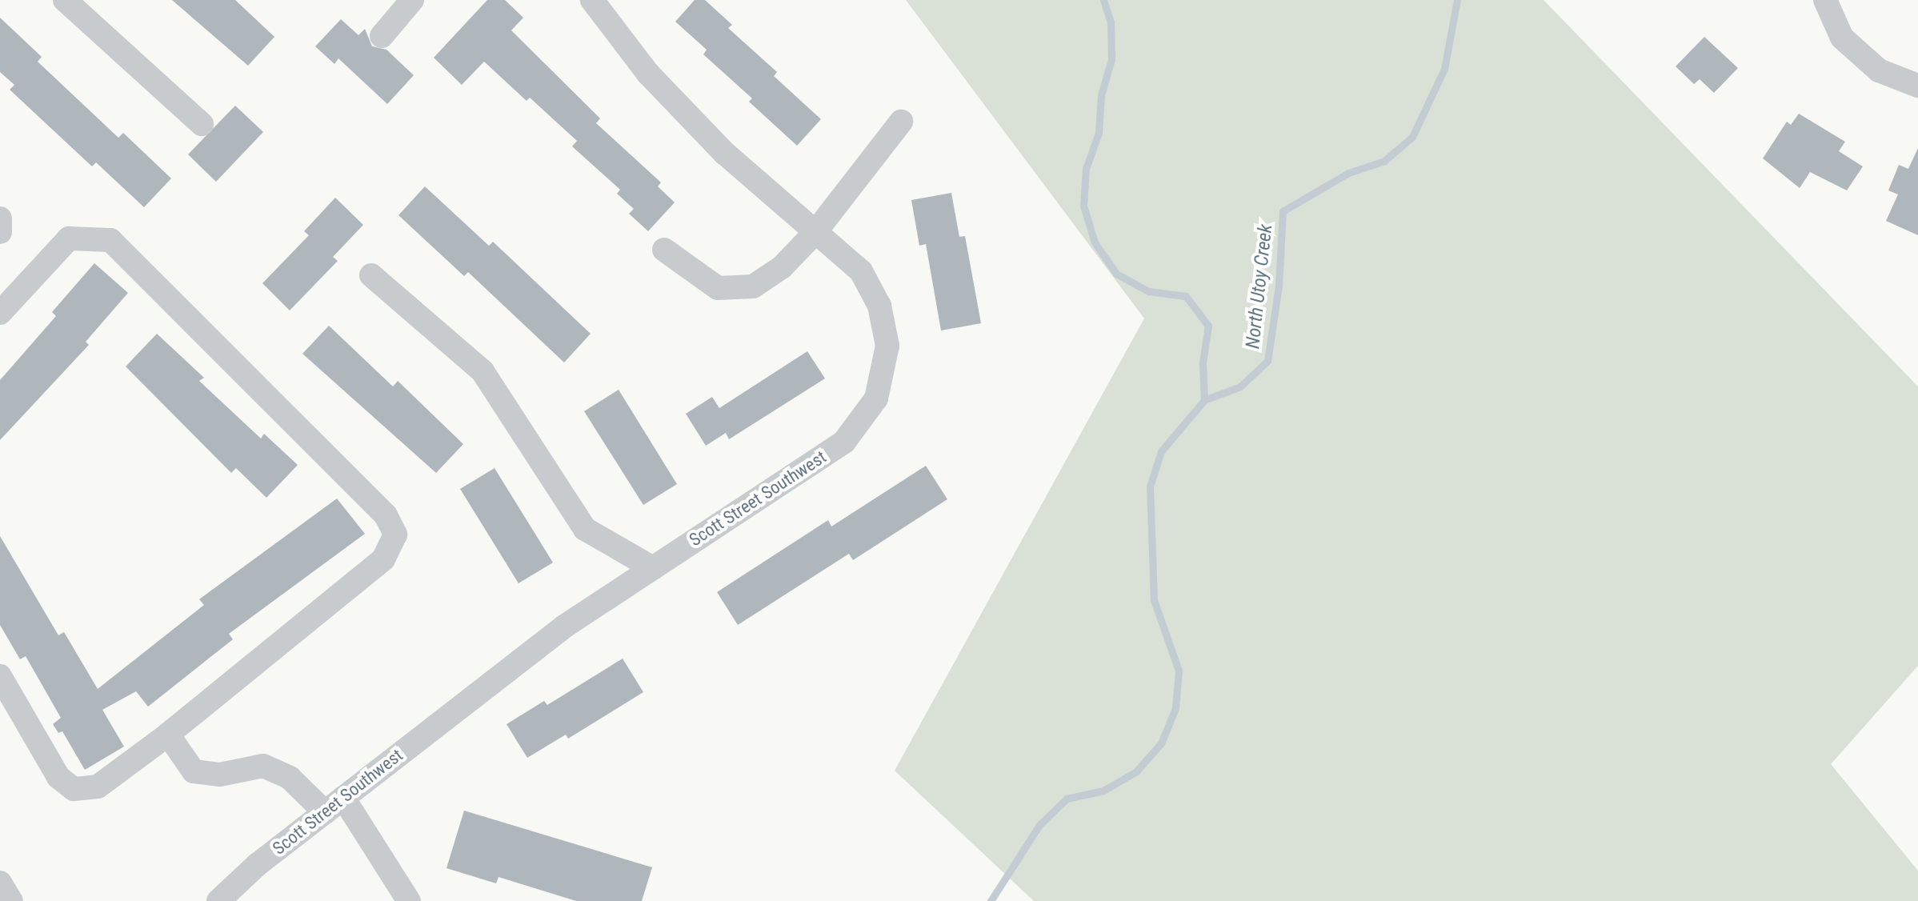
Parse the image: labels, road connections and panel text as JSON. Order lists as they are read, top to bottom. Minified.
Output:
{"streets":{"street":["Scott Street Southwest"]},"water":["North Utoy Creek"]}
